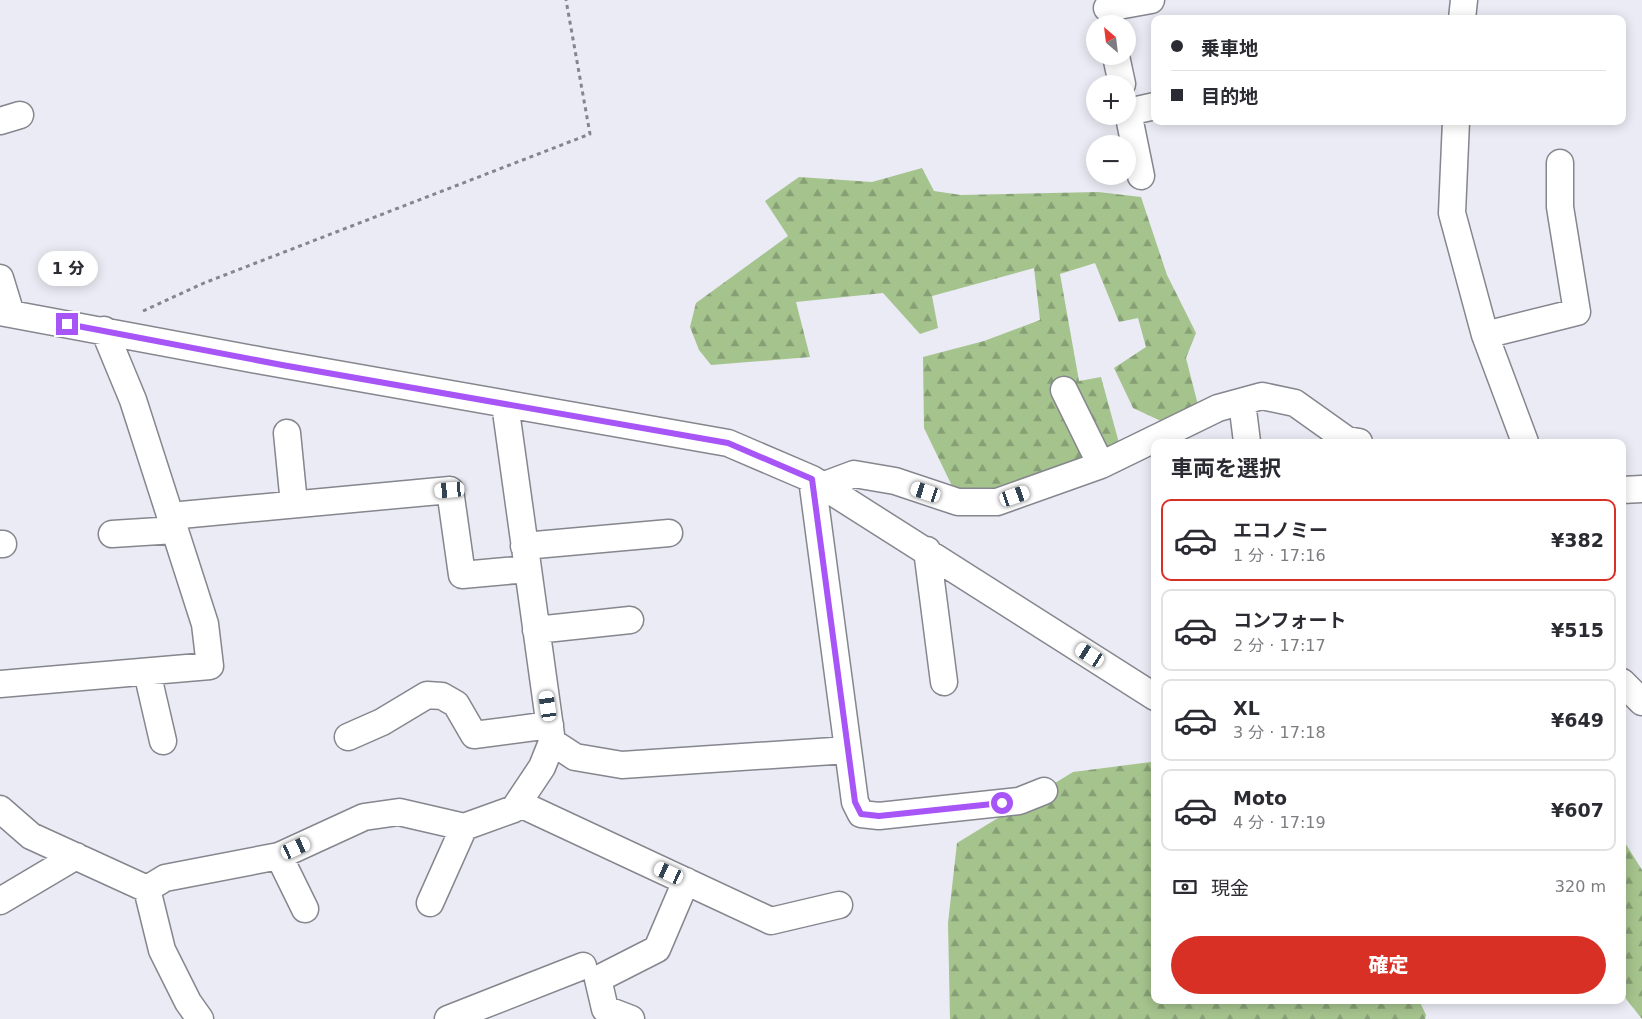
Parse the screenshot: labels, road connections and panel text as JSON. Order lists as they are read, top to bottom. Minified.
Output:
{"north":"top left","page":{"map_buttons":["+","−"],"banner":["乗車地","目的地"],"bubble":"1 分","heading":"車両を選択","list":[{"name":"エコノミー","note":"1 分 · 17:16","value":"¥382"},{"name":"コンフォート","note":"2 分 · 17:17","value":"¥515"},{"name":"XL","note":"3 分 · 17:18","value":"¥649"},{"name":"Moto","note":"4 分 · 17:19","value":"¥607"}],"pay":["現金","320 m"],"buttons":"確定"}}
